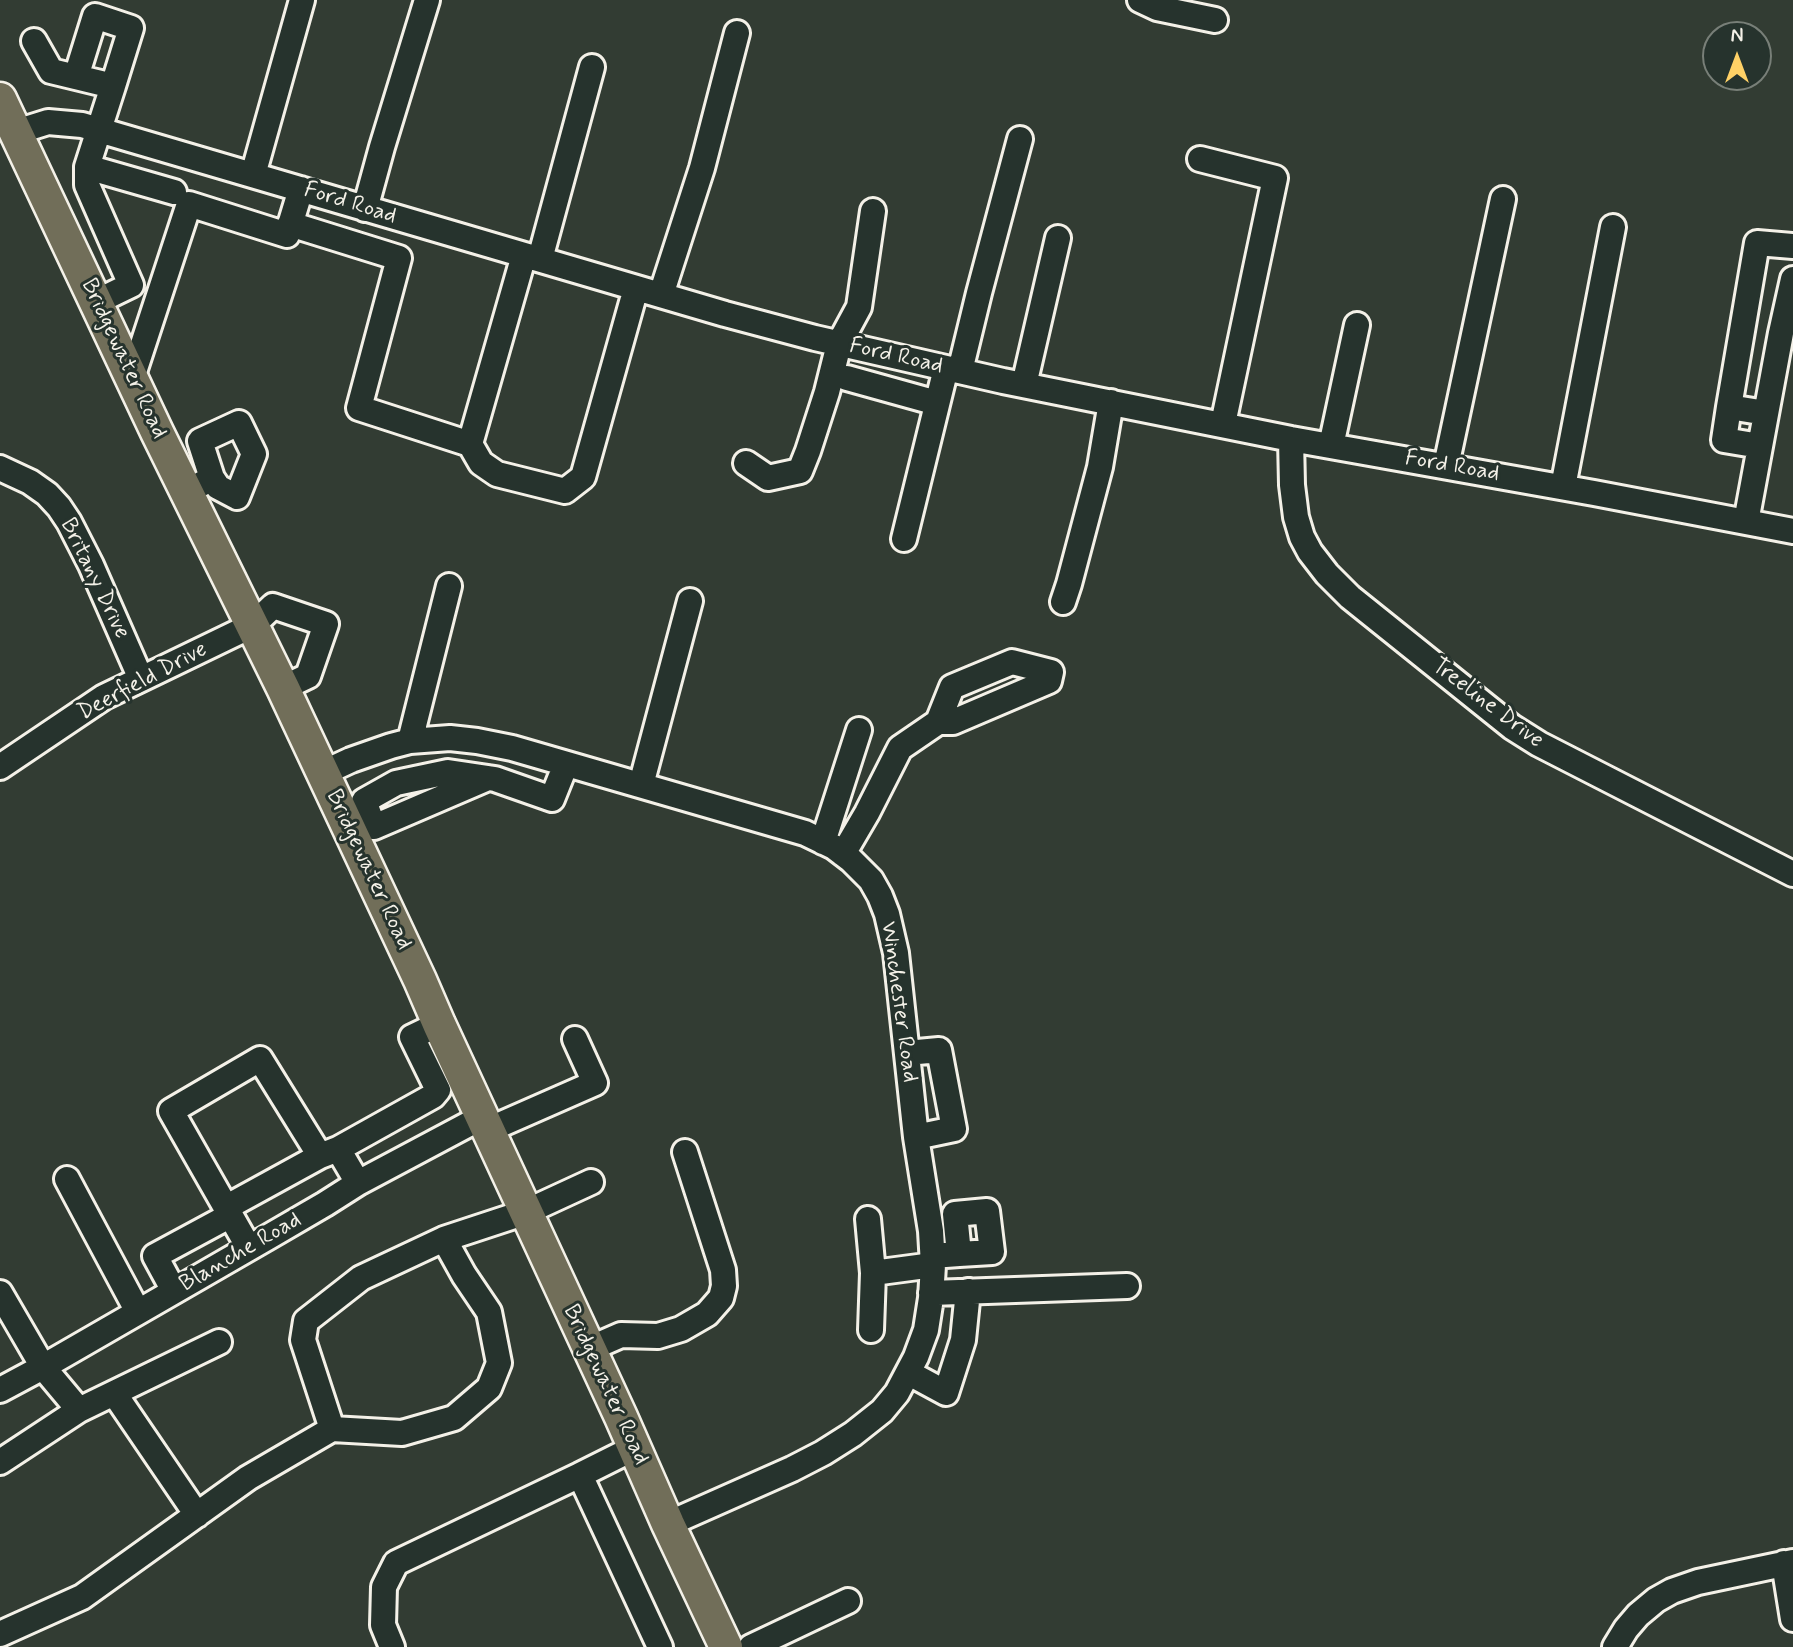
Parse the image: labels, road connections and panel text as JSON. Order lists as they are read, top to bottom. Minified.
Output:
{"streets":{"main road":["Bridgewater Road"],"street":["Ford Road","Britany Drive","Deerfield Drive","Treeline Drive","Winchester Road","Blanche Road"]},"crossings":[["Ford Road","Bridgewater Road"],["Ford Road","Treeline Drive"],["Bridgewater Road","Deerfield Drive"],["Bridgewater Road","Winchester Road"],["Bridgewater Road","Blanche Road"],["Britany Drive","Deerfield Drive"]],"north":"top"}
